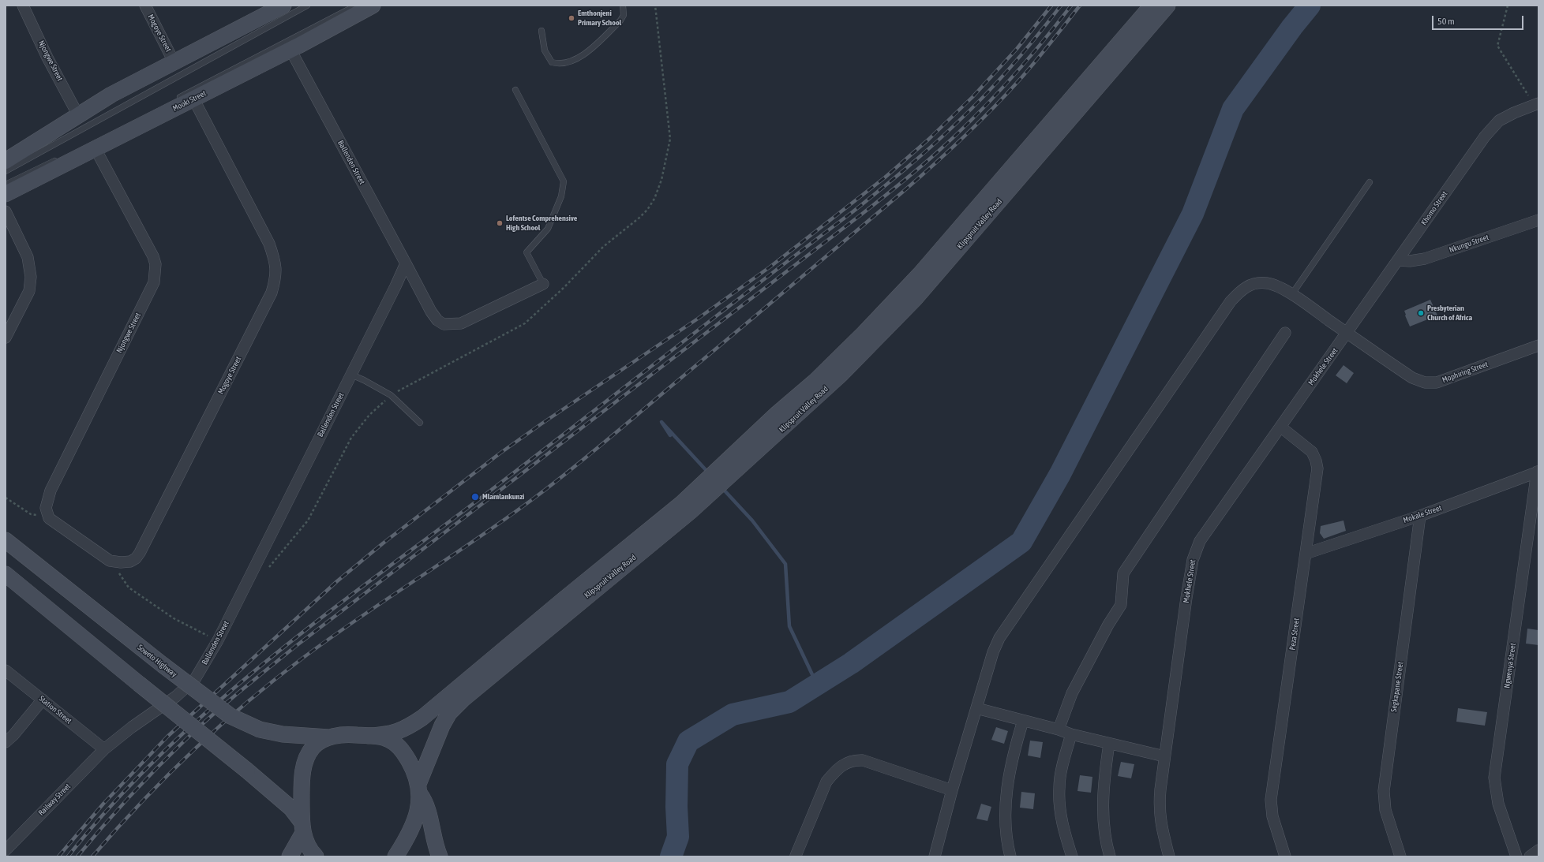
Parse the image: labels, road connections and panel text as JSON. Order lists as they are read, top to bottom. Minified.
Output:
{"streets":{"main road":["Mooki Street","Klipspruit Valley Road","Soweto Highway"],"street":["Mogoye Street","Njongwe Street","Ballenden Street","Khomo Street","Nkungu Street","Mokhele Street","Mophiring Street","Mokale Street","Peza Street","Ngwenya Street","Segkapane Street","Station Street","Railway Street"]},"crossings":[["Mogoye Street","Njongwe Street"],["Mogoye Street","Mooki Street"],["Njongwe Street","Mooki Street"],["Mooki Street","Ballenden Street"],["Ballenden Street","Station Street"],["Ballenden Street","Railway Street"],["Khomo Street","Nkungu Street"],["Khomo Street","Mokhele Street"],["Khomo Street","Mophiring Street"],["Mokhele Street","Mophiring Street"],["Mokhele Street","Peza Street"],["Mokale Street","Peza Street"],["Mokale Street","Ngwenya Street"],["Mokale Street","Segkapane Street"],["Station Street","Railway Street"]],"places":["Emthonjeni Primary School","Lofentse Comprehensive High School","Presbyterian Church of Africa","Mlamlankunzi"],"scale_bar":"50 m"}
